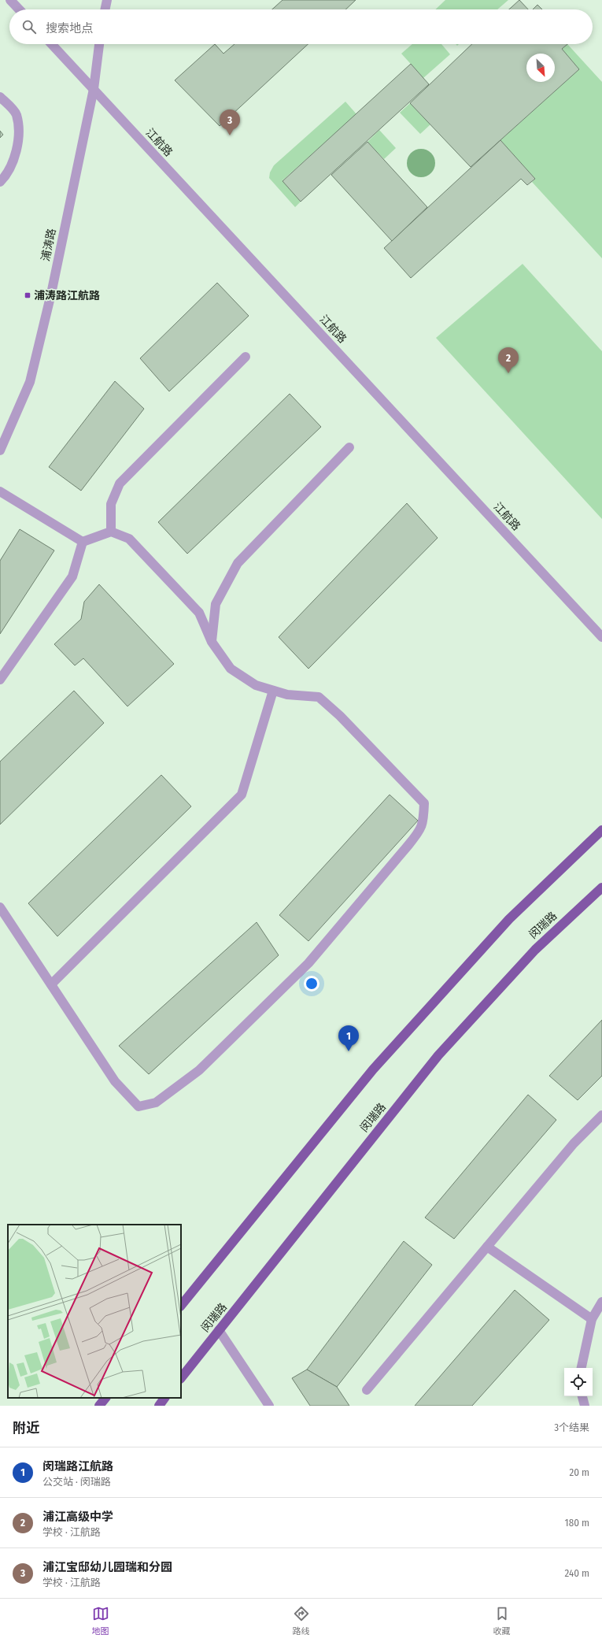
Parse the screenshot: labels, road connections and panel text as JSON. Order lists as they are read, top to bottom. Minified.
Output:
{"streets":{"main road":["闵瑞路"],"street":["江航路","浦涛路"]},"crossings":[["江航路","浦涛路"]],"places":{"transit":["浦涛路江航路"]},"north":"bottom right","page":{"search":"搜索地点","pins":["3","2","1"],"heading":["附近","3个结果"],"list":[{"mark":"1","name":"闵瑞路江航路","note":"公交站 · 闵瑞路","value":"20 m"},{"mark":"2","name":"浦江高级中学","note":"学校 · 江航路","value":"180 m"},{"mark":"3","name":"浦江宝邸幼儿园瑞和分园","note":"学校 · 江航路","value":"240 m"}],"nav":["地图","路线","收藏"]}}
